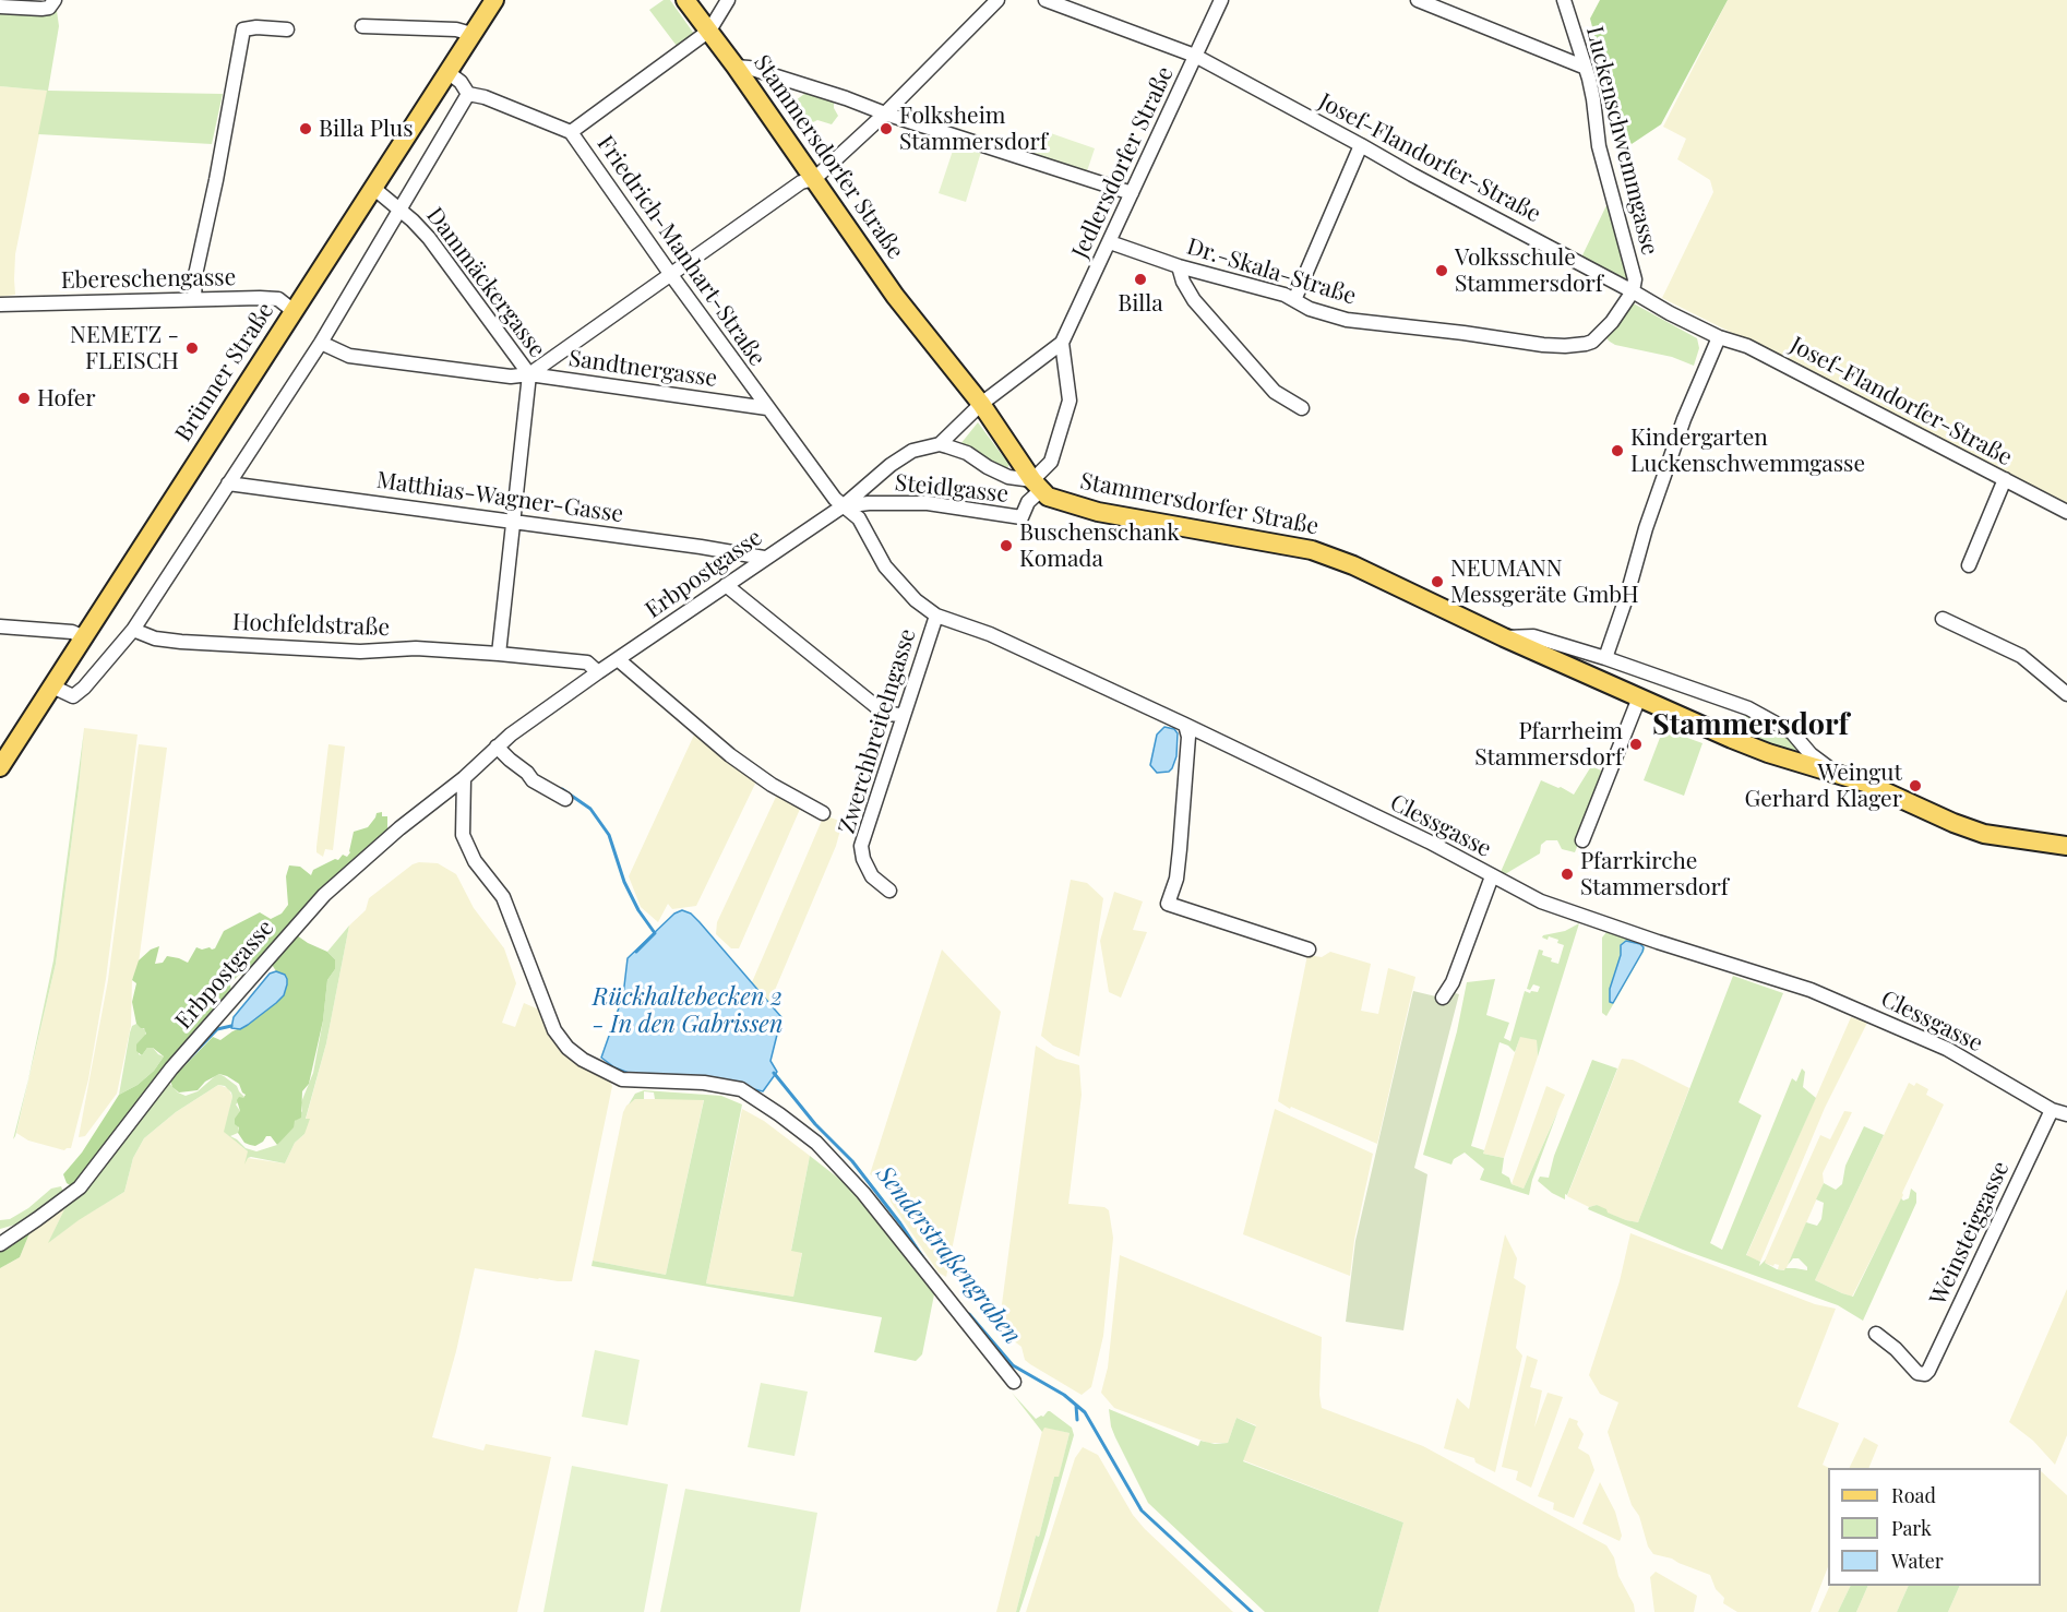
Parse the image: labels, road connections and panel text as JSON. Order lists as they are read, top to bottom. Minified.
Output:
{"streets":{"main road":["Stammersdorfer Straße","Brünner Straße"],"street":["Luckenschwemmgasse","Josef-Flandorfer-Straße","Jedlersdorfer Straße","Friedrich-Manhart-Straße","Dr.-Skala-Straße","Ebereschengasse","Dammäckergasse","Sandtnergasse","Steidlgasse","Matthias-Wagner-Gasse","Erbpostgasse","Hochfeldstraße","Zwerchbreitelngasse","Clessgasse","Weinsteiggasse"]},"crossings":[["Luckenschwemmgasse","Josef-Flandorfer-Straße"],["Luckenschwemmgasse","Dr.-Skala-Straße"],["Stammersdorfer Straße","Steidlgasse"],["Josef-Flandorfer-Straße","Jedlersdorfer Straße"],["Josef-Flandorfer-Straße","Dr.-Skala-Straße"],["Jedlersdorfer Straße","Dr.-Skala-Straße"],["Friedrich-Manhart-Straße","Sandtnergasse"],["Friedrich-Manhart-Straße","Brünner Straße"],["Friedrich-Manhart-Straße","Steidlgasse"],["Friedrich-Manhart-Straße","Erbpostgasse"],["Friedrich-Manhart-Straße","Clessgasse"],["Ebereschengasse","Brünner Straße"],["Dammäckergasse","Sandtnergasse"],["Dammäckergasse","Brünner Straße"],["Dammäckergasse","Matthias-Wagner-Gasse"],["Dammäckergasse","Hochfeldstraße"],["Steidlgasse","Erbpostgasse"],["Steidlgasse","Clessgasse"],["Matthias-Wagner-Gasse","Erbpostgasse"],["Erbpostgasse","Hochfeldstraße"],["Erbpostgasse","Clessgasse"],["Zwerchbreitelngasse","Clessgasse"],["Clessgasse","Weinsteiggasse"]],"districts":["Stammersdorf"],"water":["Rückhaltebecken 2 - In den Gabrissen","Senderstraßengraben"],"places":["Billa Plus","Folksheim Stammersdorf","Volksschule Stammersdorf","Billa","NEMETZ - FLEISCH","Hofer","Kindergarten Luckenschwemmgasse","Buschenschank Komada","NEUMANN Messgeräte GmbH","Pfarrheim Stammersdorf","Weingut Gerhard Klager","Pfarrkirche Stammersdorf"],"legend":["Road","Park","Water"]}
